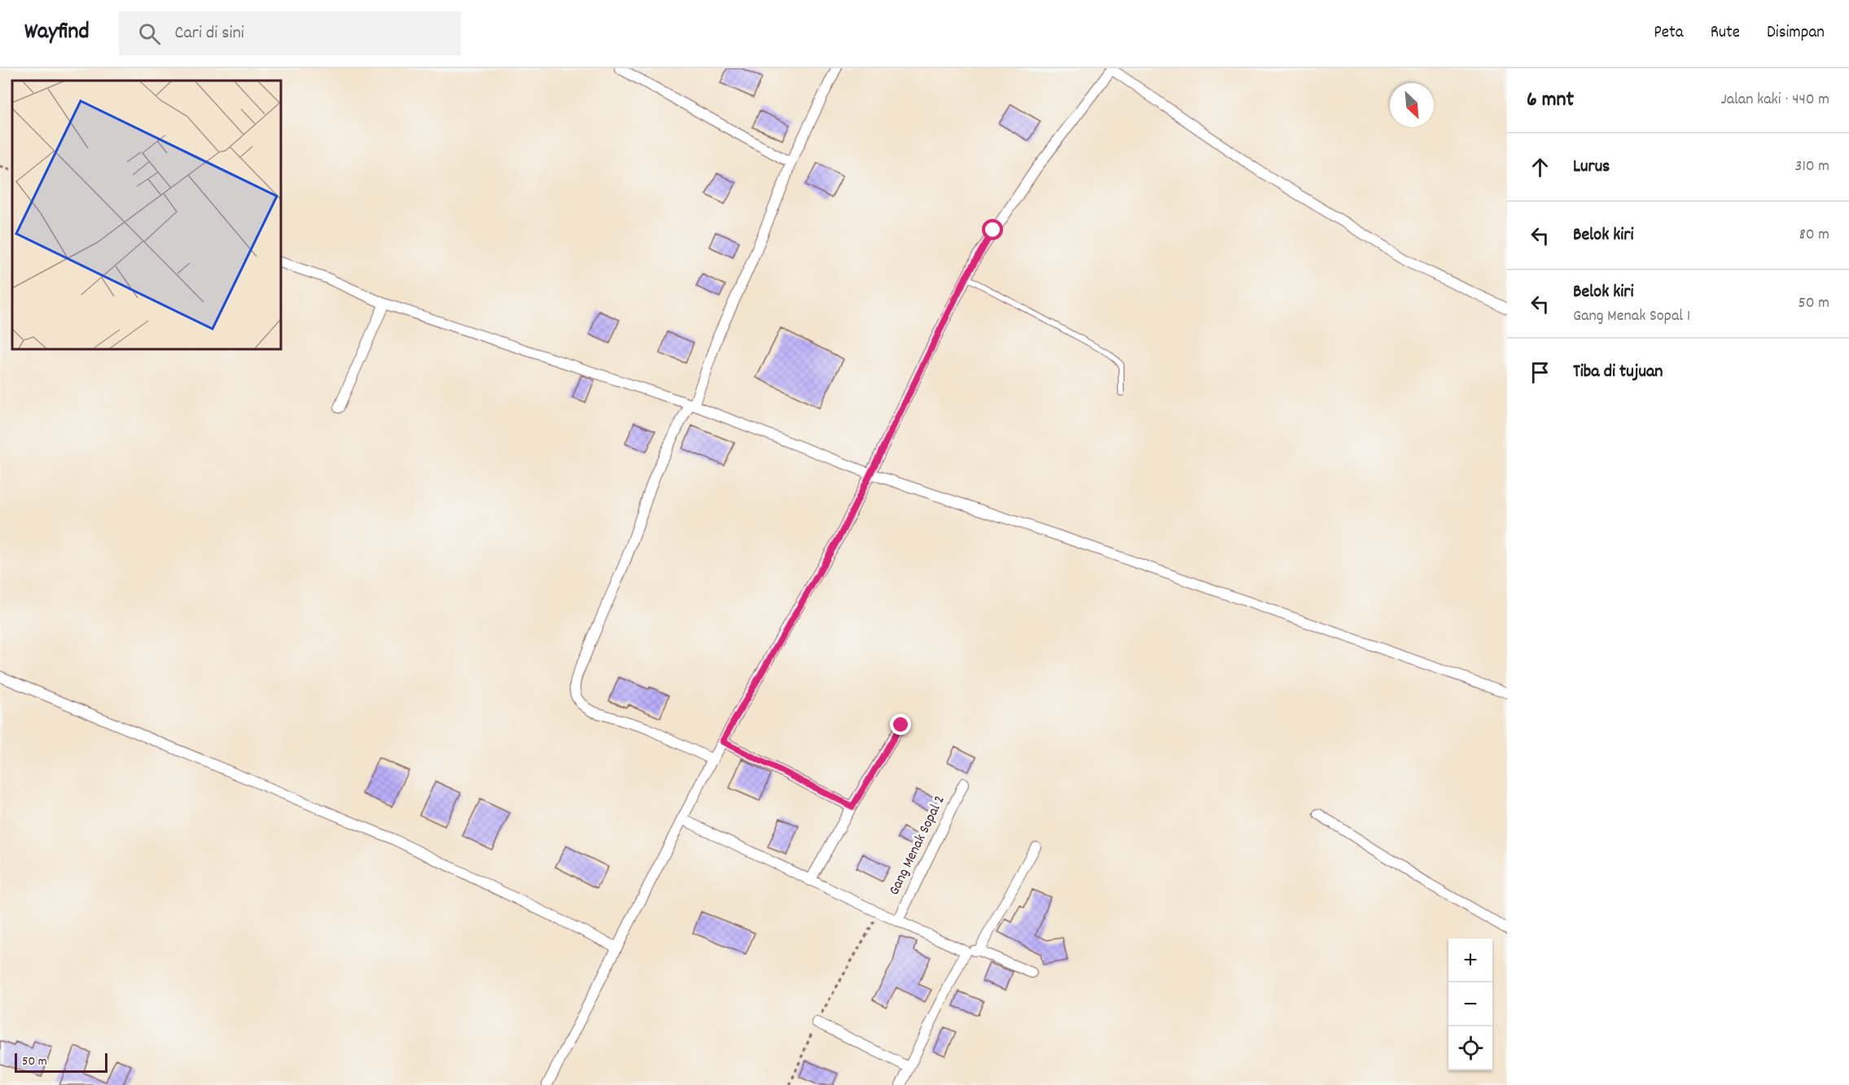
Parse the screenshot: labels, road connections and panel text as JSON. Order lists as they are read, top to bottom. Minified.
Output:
{"streets":{"street":["Gang Menak Sopal 2"]},"scale_bar":"50 m","north":"bottom right","page":{"header":"Wayfind","search":"Cari di sini","nav":["Peta","Rute","Disimpan"],"heading":["6 mnt","Jalan kaki · 440 m"],"list":[["Lurus","310 m"],["Belok kiri","80 m"],["Belok kiri","Gang Menak Sopal 1","50 m"],"Tiba di tujuan"],"map_buttons":["+","−"],"scale":"50 m"}}
